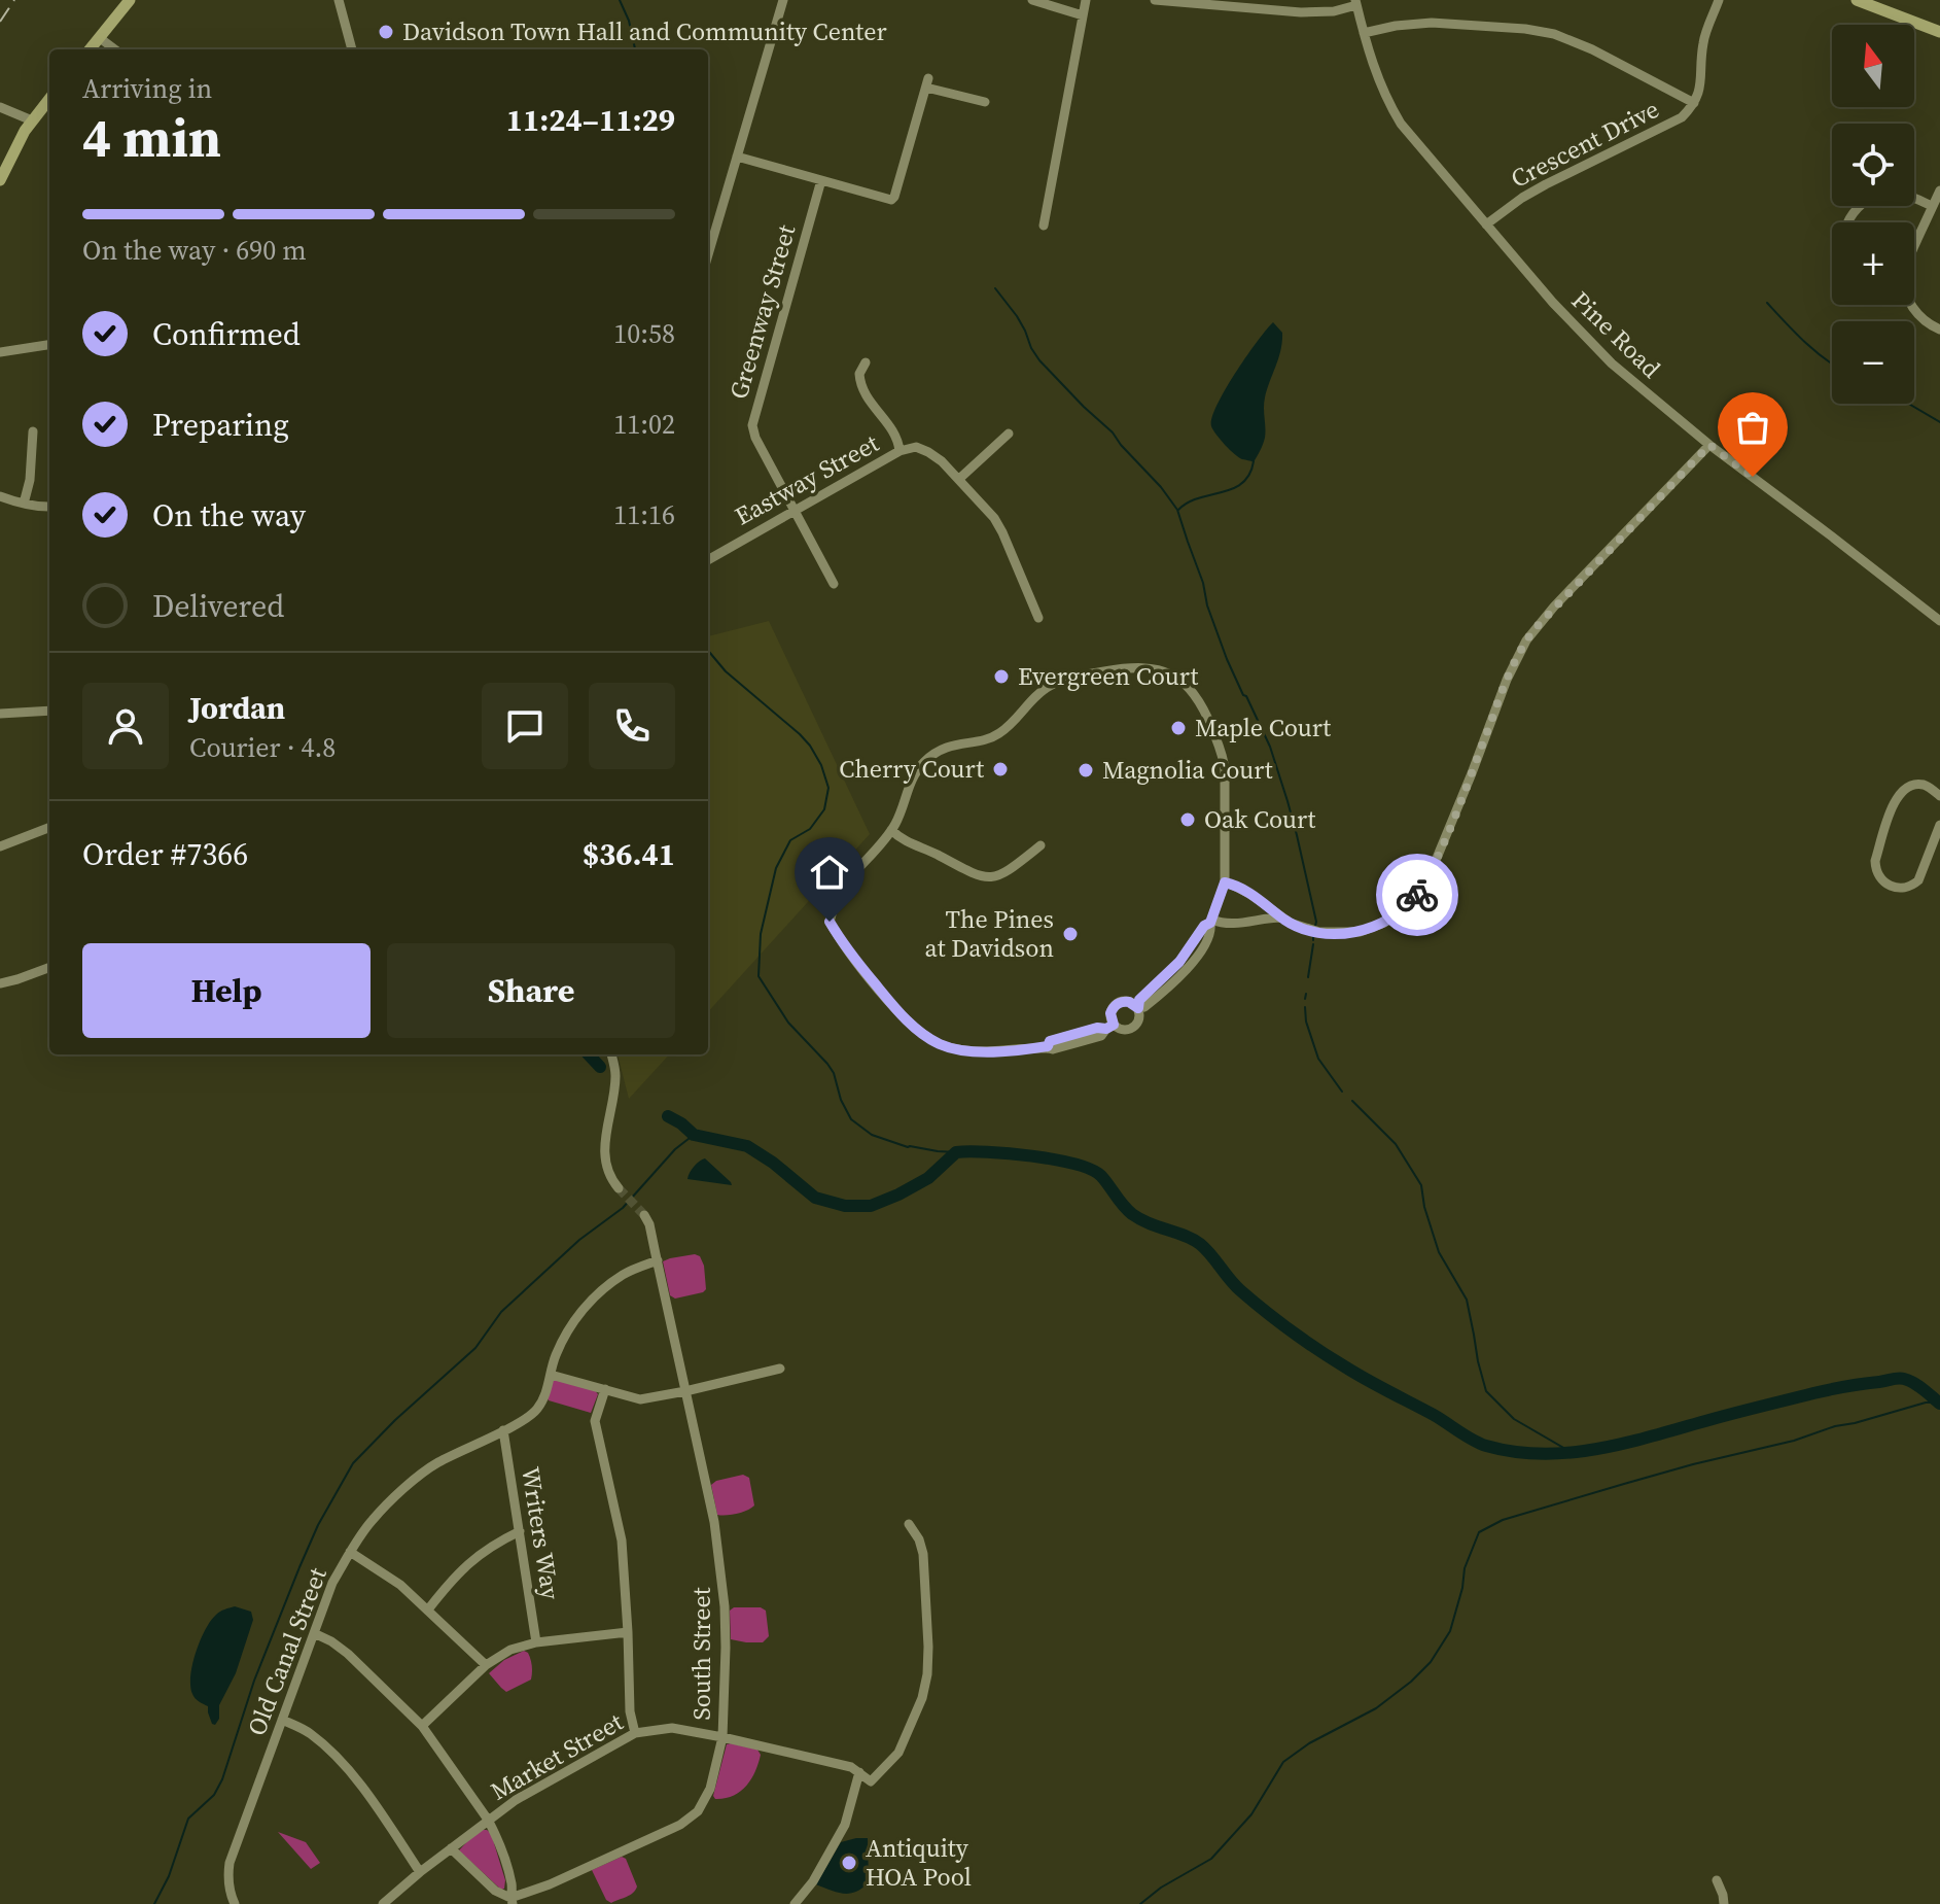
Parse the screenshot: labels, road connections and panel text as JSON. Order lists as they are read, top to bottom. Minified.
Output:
{"streets":{"street":["Crescent Drive","Greenway Street","Pine Road","Eastway Street","Writers Way","Old Canal Street","South Street","Market Street"]},"crossings":[["Crescent Drive","Pine Road"],["Greenway Street","Eastway Street"],["Writers Way","Old Canal Street"],["Old Canal Street","South Street"],["South Street","Market Street"]],"places":["Davidson Town Hall and Community Center","Evergreen Court","Maple Court","Cherry Court","Magnolia Court","Oak Court","The Pines at Davidson","Antiquity HOA Pool"],"north":"top","page":{"map_buttons":["+","−"],"heading":["4 min","Arriving in","11:24–11:29"],"panel":["Jordan","Courier · 4.8","Order #7366","$36.41"],"bar":"On the way · 690 m","list":[["Confirmed","10:58"],["Preparing","11:02"],["On the way","11:16"],"Delivered"],"buttons":["Help","Share"]}}
